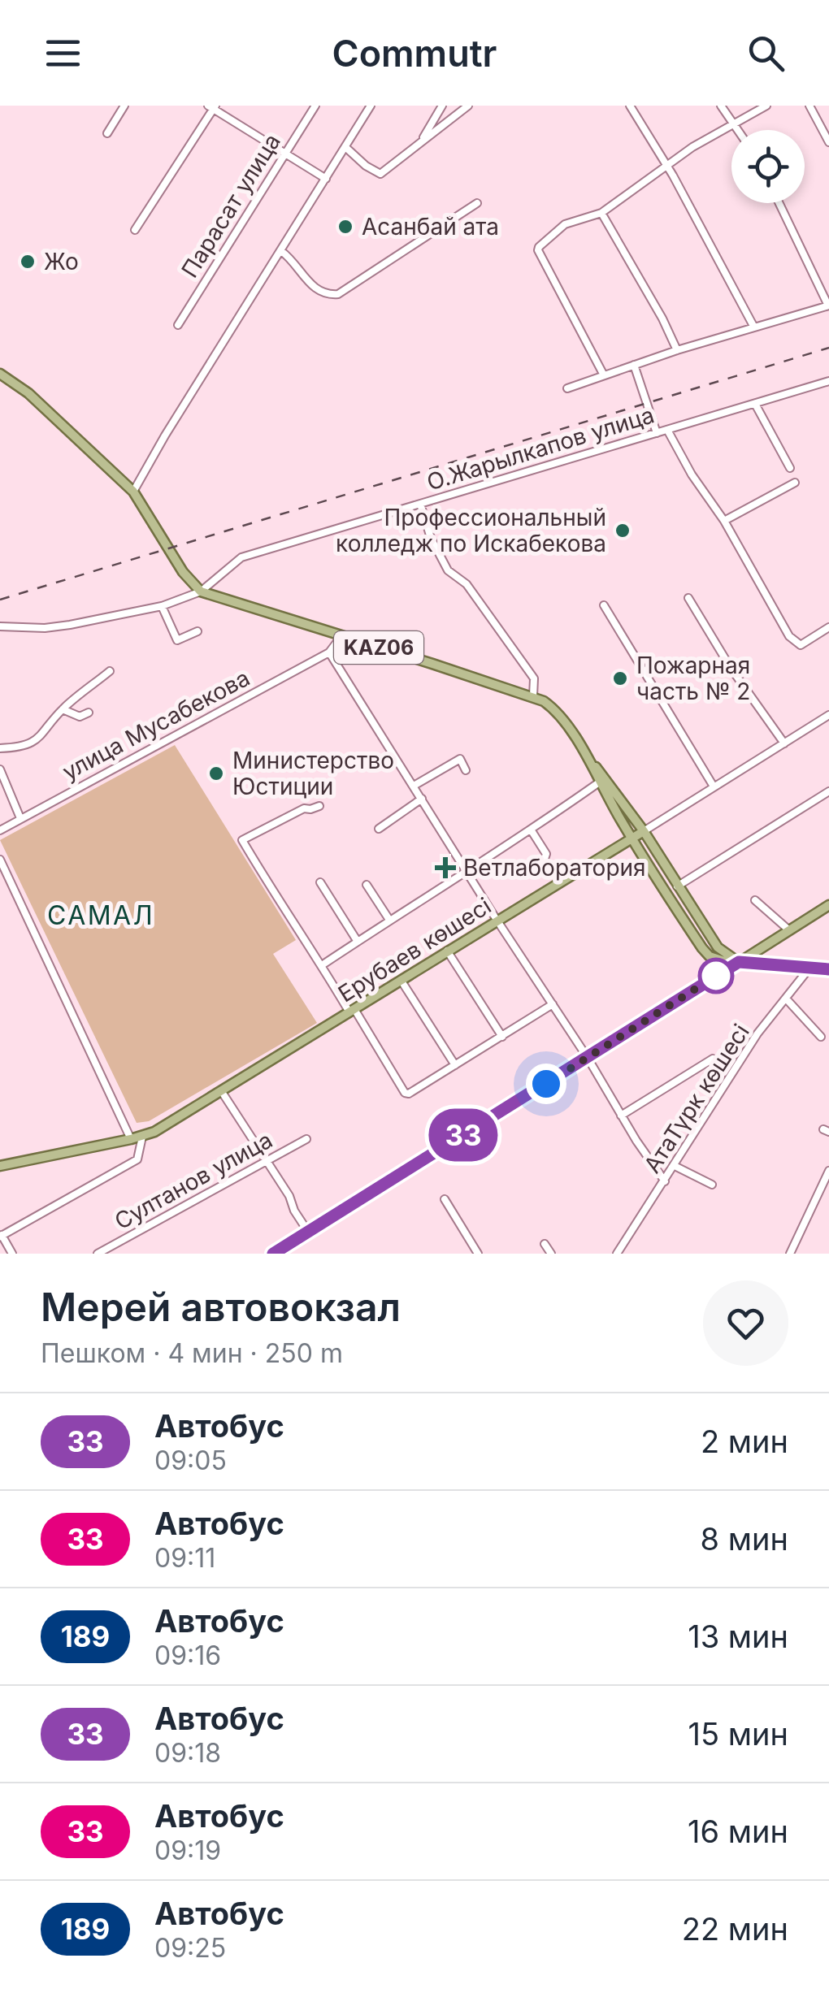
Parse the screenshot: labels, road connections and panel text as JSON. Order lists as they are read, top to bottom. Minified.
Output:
{"streets":{"main road":["KАZ06","Ерубаев көшесі"],"street":["Парасат улица","О.Жарылкапов улица","улица Мусабекова","АтаТүрк көшесі","Султанов улица"]},"crossings":[["О.Жарылкапов улица","KАZ06"],["KАZ06","Ерубаев көшесі"],["KАZ06","АтаТүрк көшесі"]],"districts":["САМАЛ"],"places":{"other":["Асанбай ата","Жо","Профессиональный колледж по Искабекова","Пожарная часть № 2","Министерство Юстиции"],"health":["Ветлаборатория"]},"lines":["bus line 33"],"page":{"header":"Commutr","on_map":"33","heading":["Мерей автовокзал","Пешком · 4 мин · 250 m"],"list":[{"mark":"33","name":"Автобус","note":"09:05","value":"2 мин"},{"mark":"33","name":"Автобус","note":"09:11","value":"8 мин"},{"mark":"189","name":"Автобус","note":"09:16","value":"13 мин"},{"mark":"33","name":"Автобус","note":"09:18","value":"15 мин"},{"mark":"33","name":"Автобус","note":"09:19","value":"16 мин"},{"mark":"189","name":"Автобус","note":"09:25","value":"22 мин"}]}}
